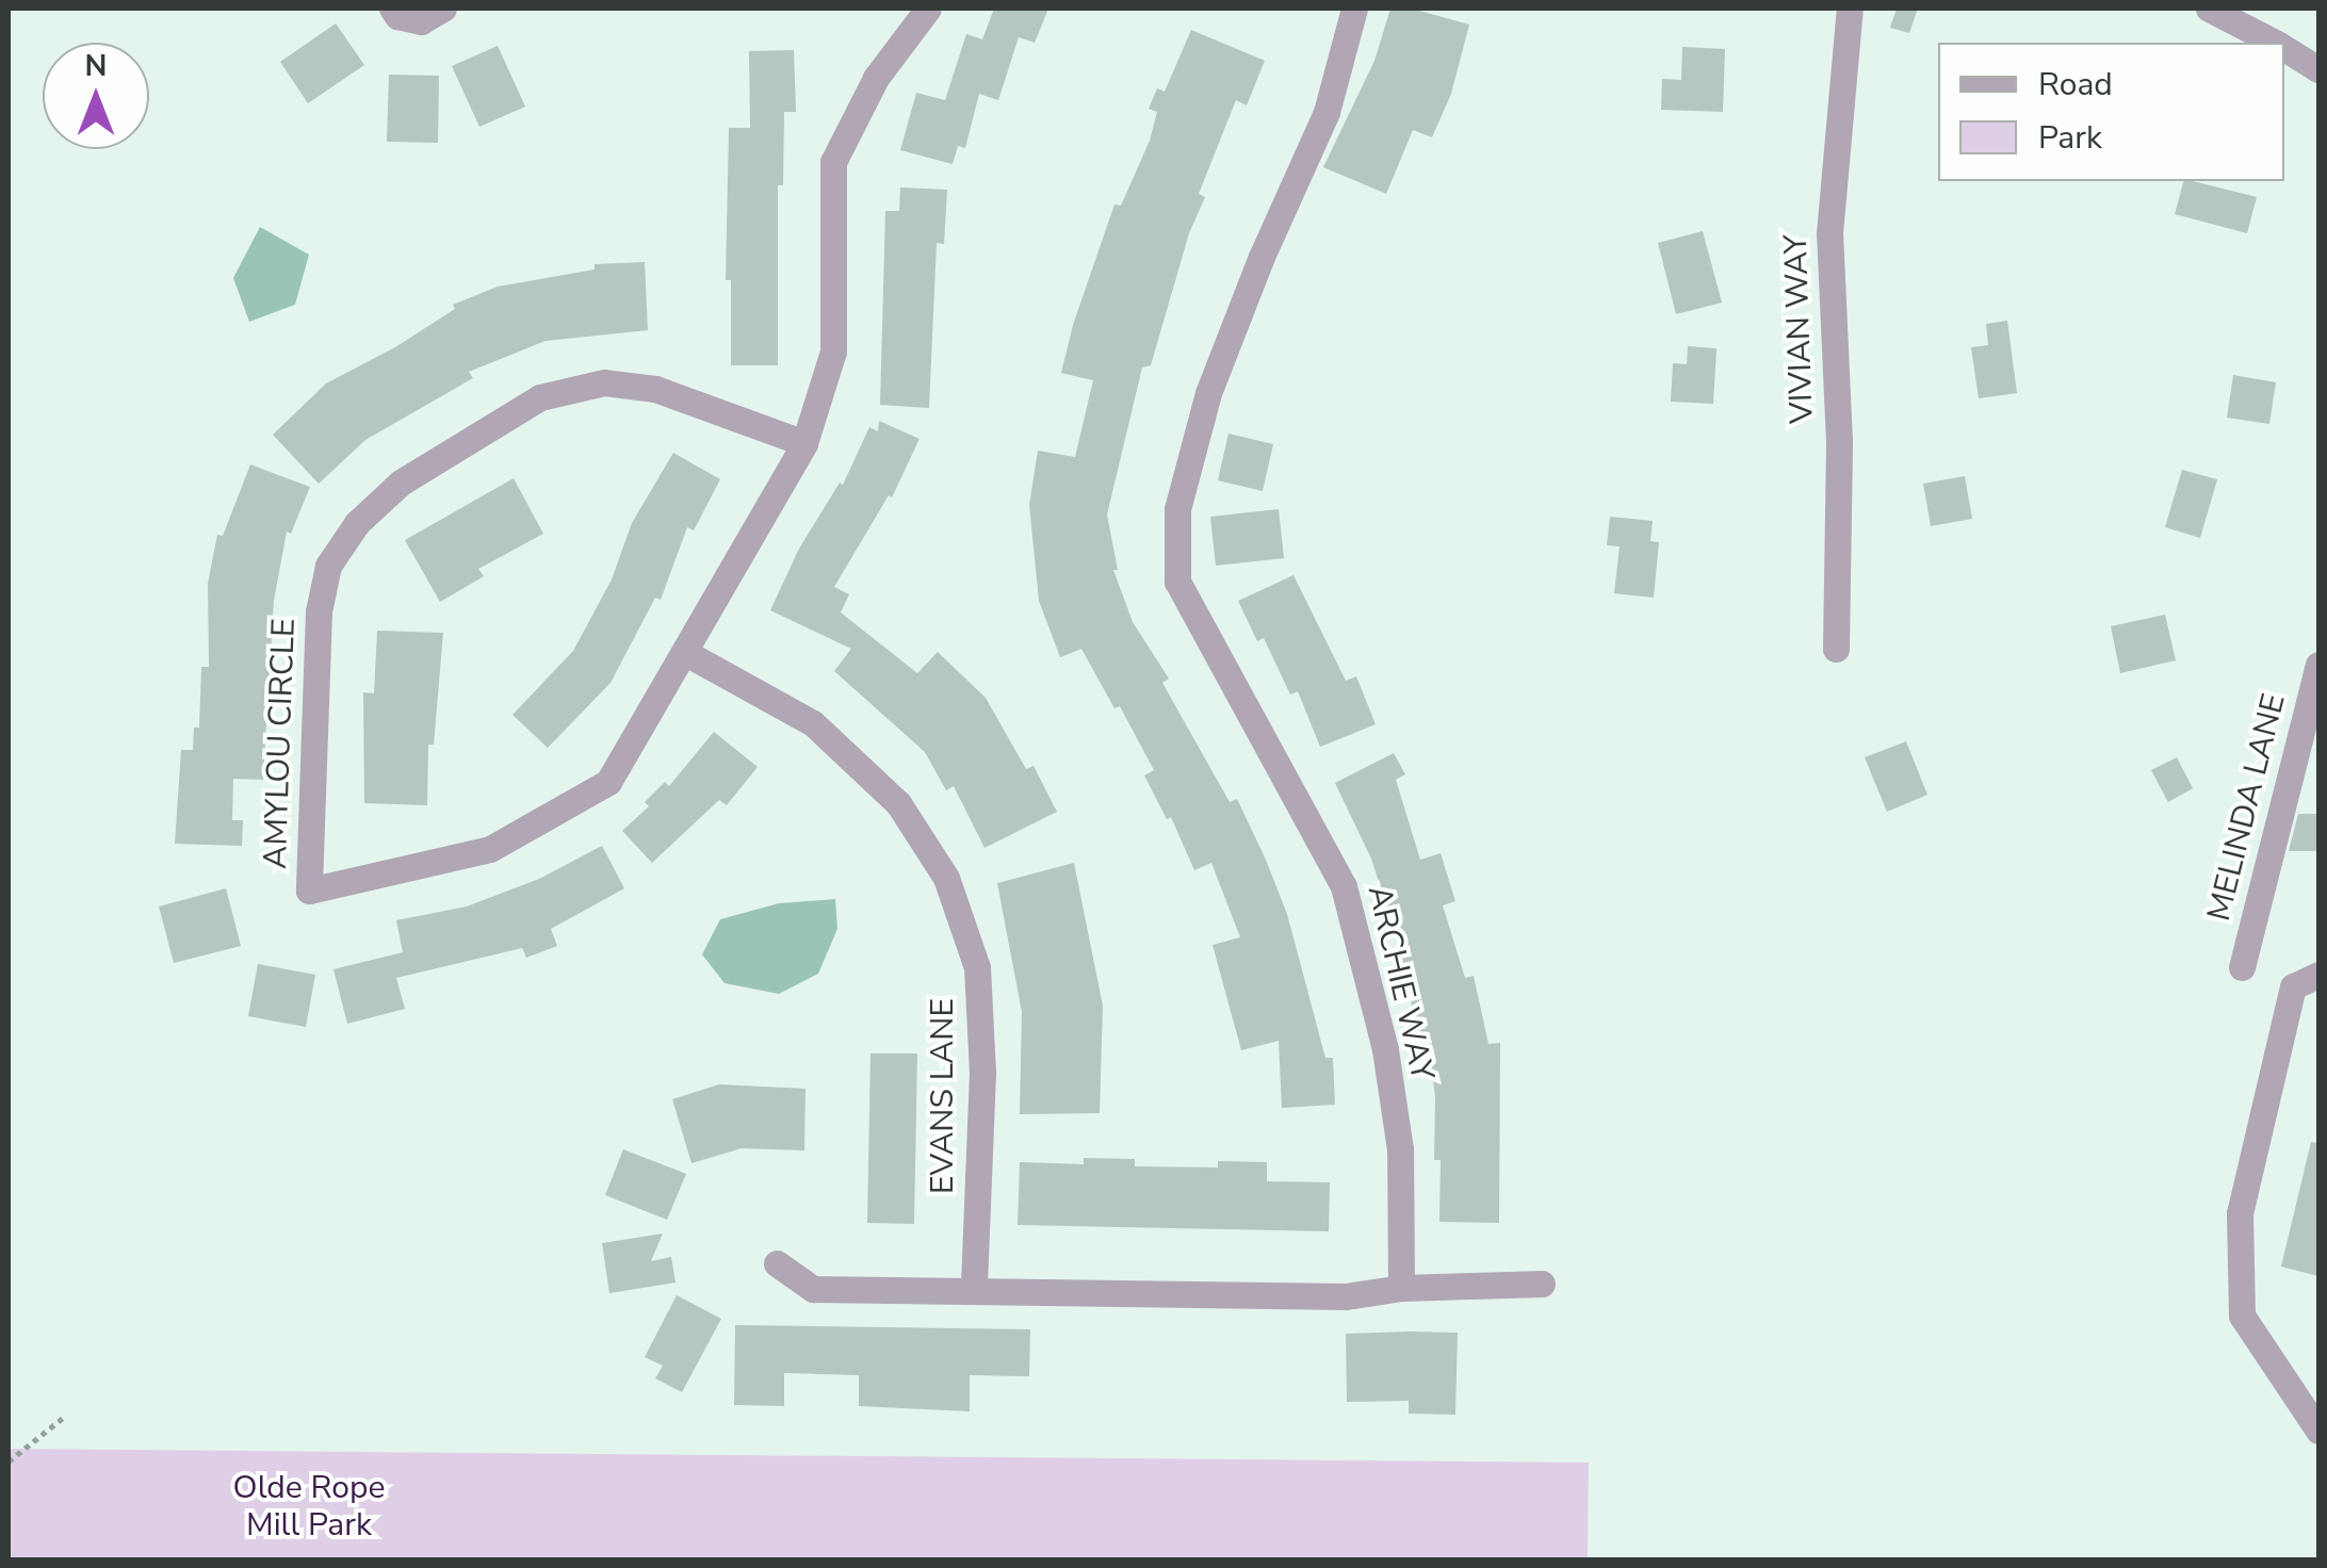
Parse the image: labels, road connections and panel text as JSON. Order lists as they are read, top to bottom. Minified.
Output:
{"streets":{"street":["VIVIAN WAY","AMYLOU CIRCLE","MELINDA LANE","ARCHIE WAY","EVANS LANE"]},"crossings":[["AMYLOU CIRCLE","EVANS LANE"]],"parks":["Olde Rope Mill Park"],"legend":["Road","Park"],"north":"top"}
